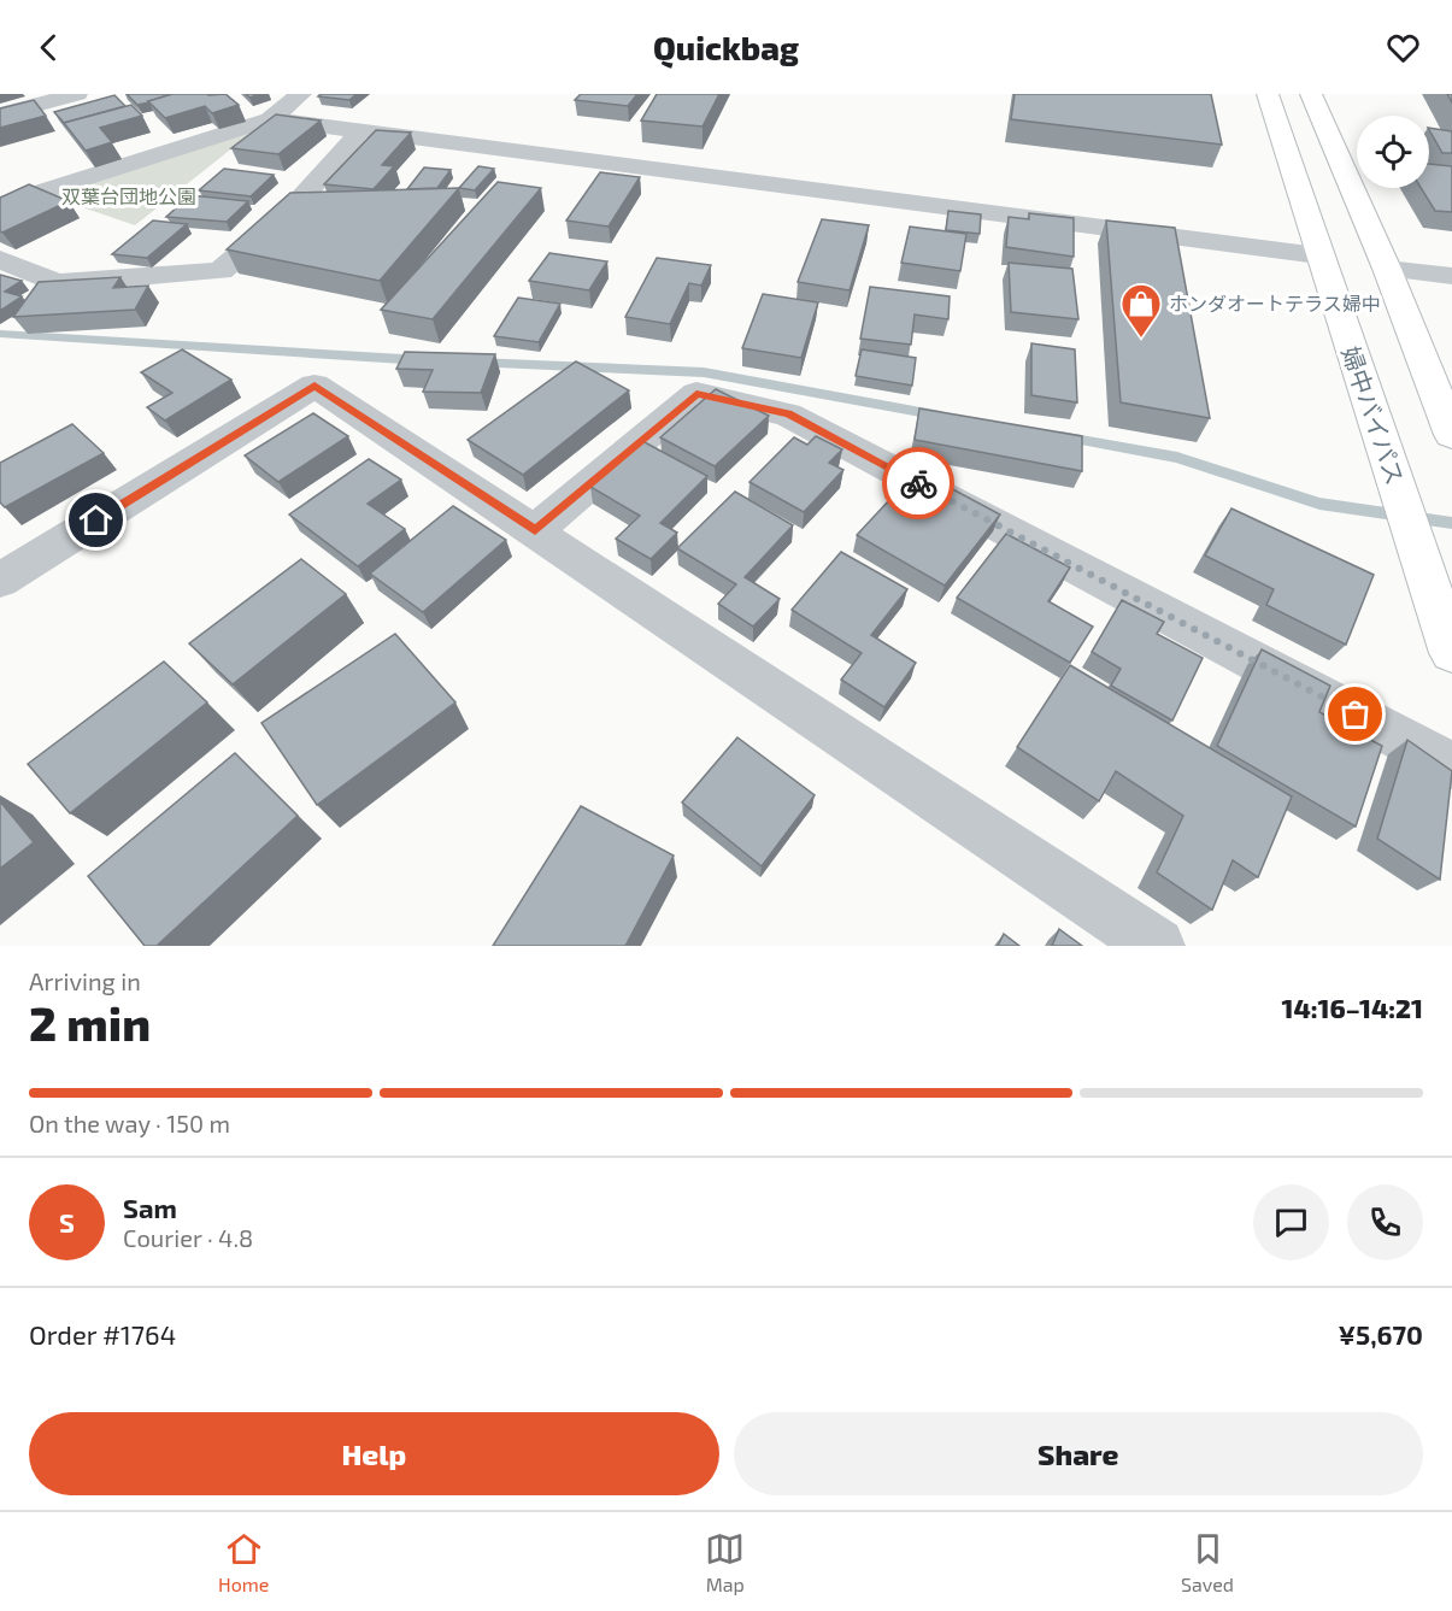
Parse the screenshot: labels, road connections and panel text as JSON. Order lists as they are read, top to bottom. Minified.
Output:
{"streets":{"highway":["婦中バイパス"]},"parks":["双葉台団地公園"],"places":{"shop":["ホンダオートテラス婦中"]},"page":{"header":"Quickbag","heading":["2 min","Arriving in","14:16–14:21"],"panel":["Sam","Courier · 4.8","Order #1764","¥5,670"],"bar":"On the way · 150 m","round":"S","buttons":["Help","Share"],"tabs":["Home","Map","Saved"]}}
